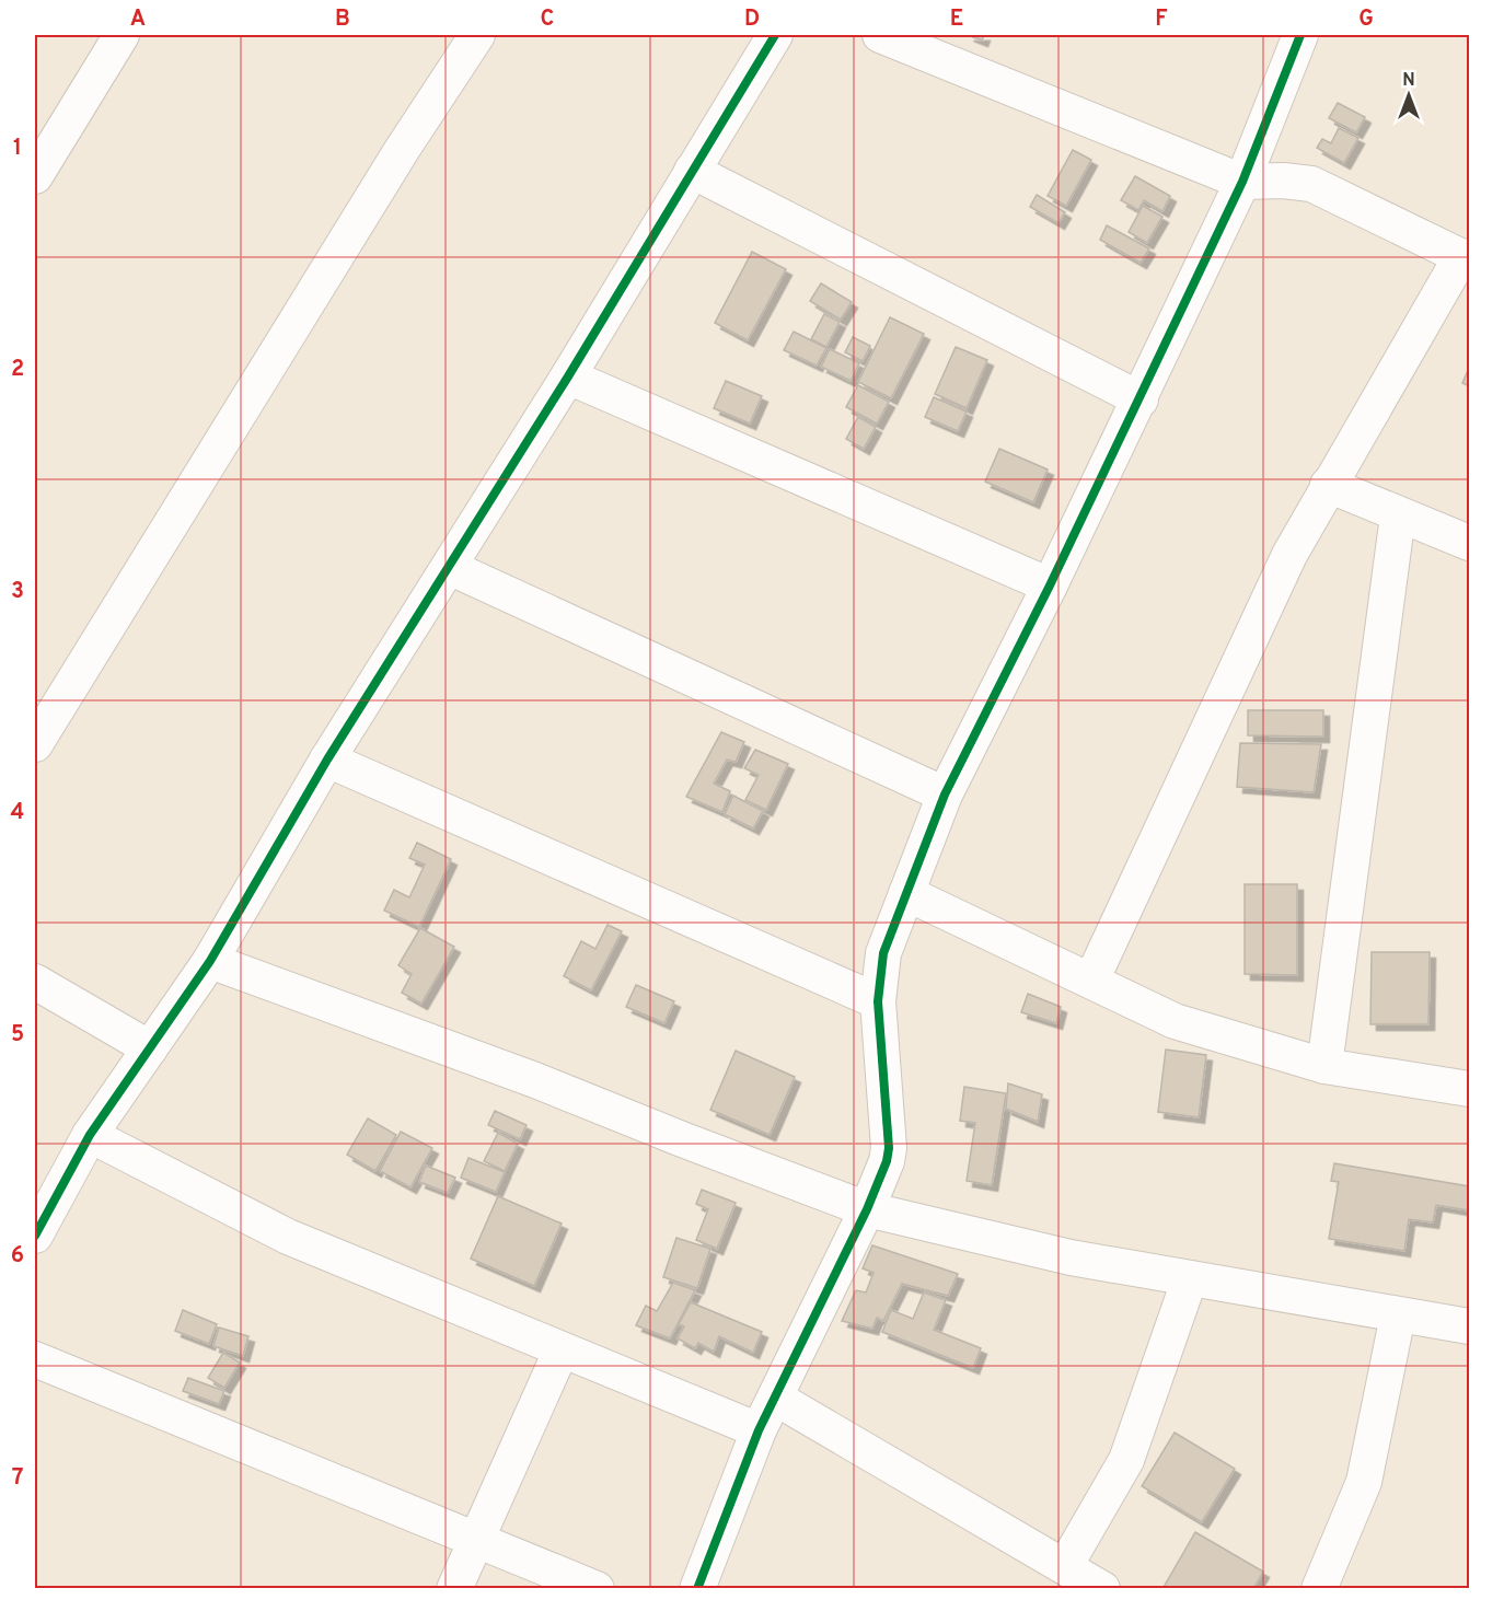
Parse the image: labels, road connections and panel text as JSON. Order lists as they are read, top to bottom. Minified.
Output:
{"north":"top","grid":{"columns":["A","B","C","D","E","F","G"],"rows":["1","2","3","4","5","6","7"]}}
